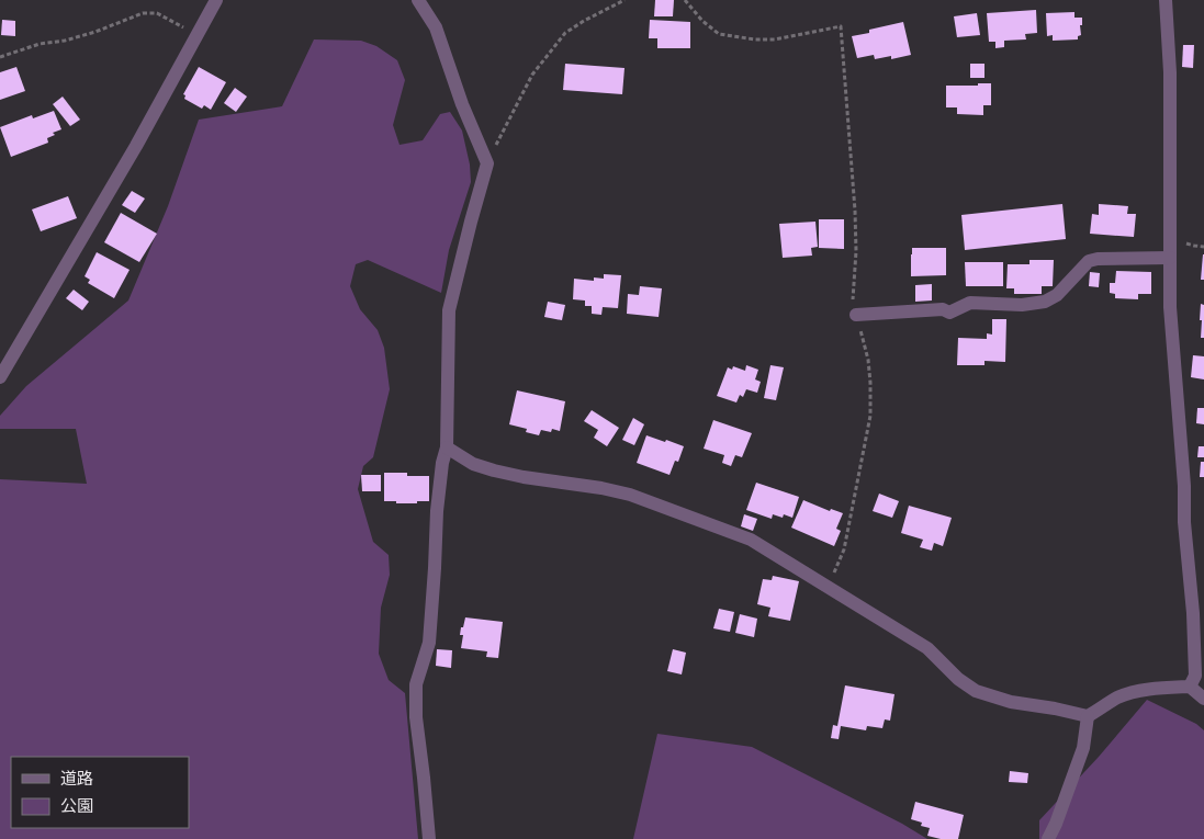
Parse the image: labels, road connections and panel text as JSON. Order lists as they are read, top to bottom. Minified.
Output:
{"legend":["道路","公園"]}
